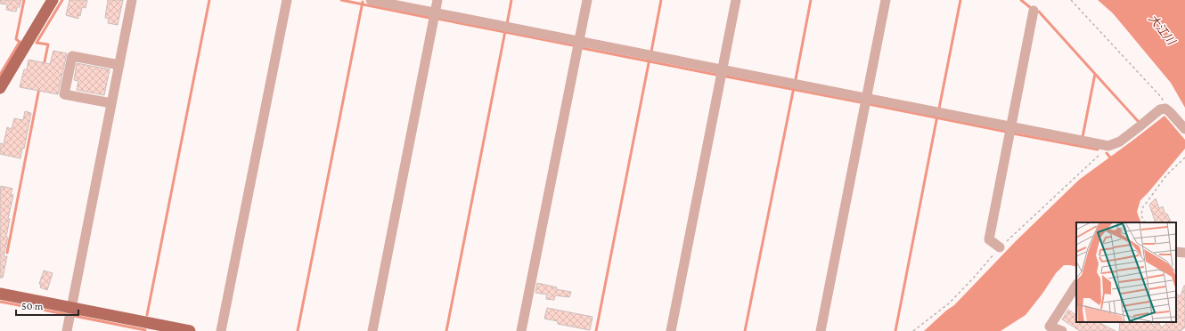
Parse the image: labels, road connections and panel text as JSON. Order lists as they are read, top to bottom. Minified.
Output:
{"water":["大江川"],"scale_bar":"50 m"}
